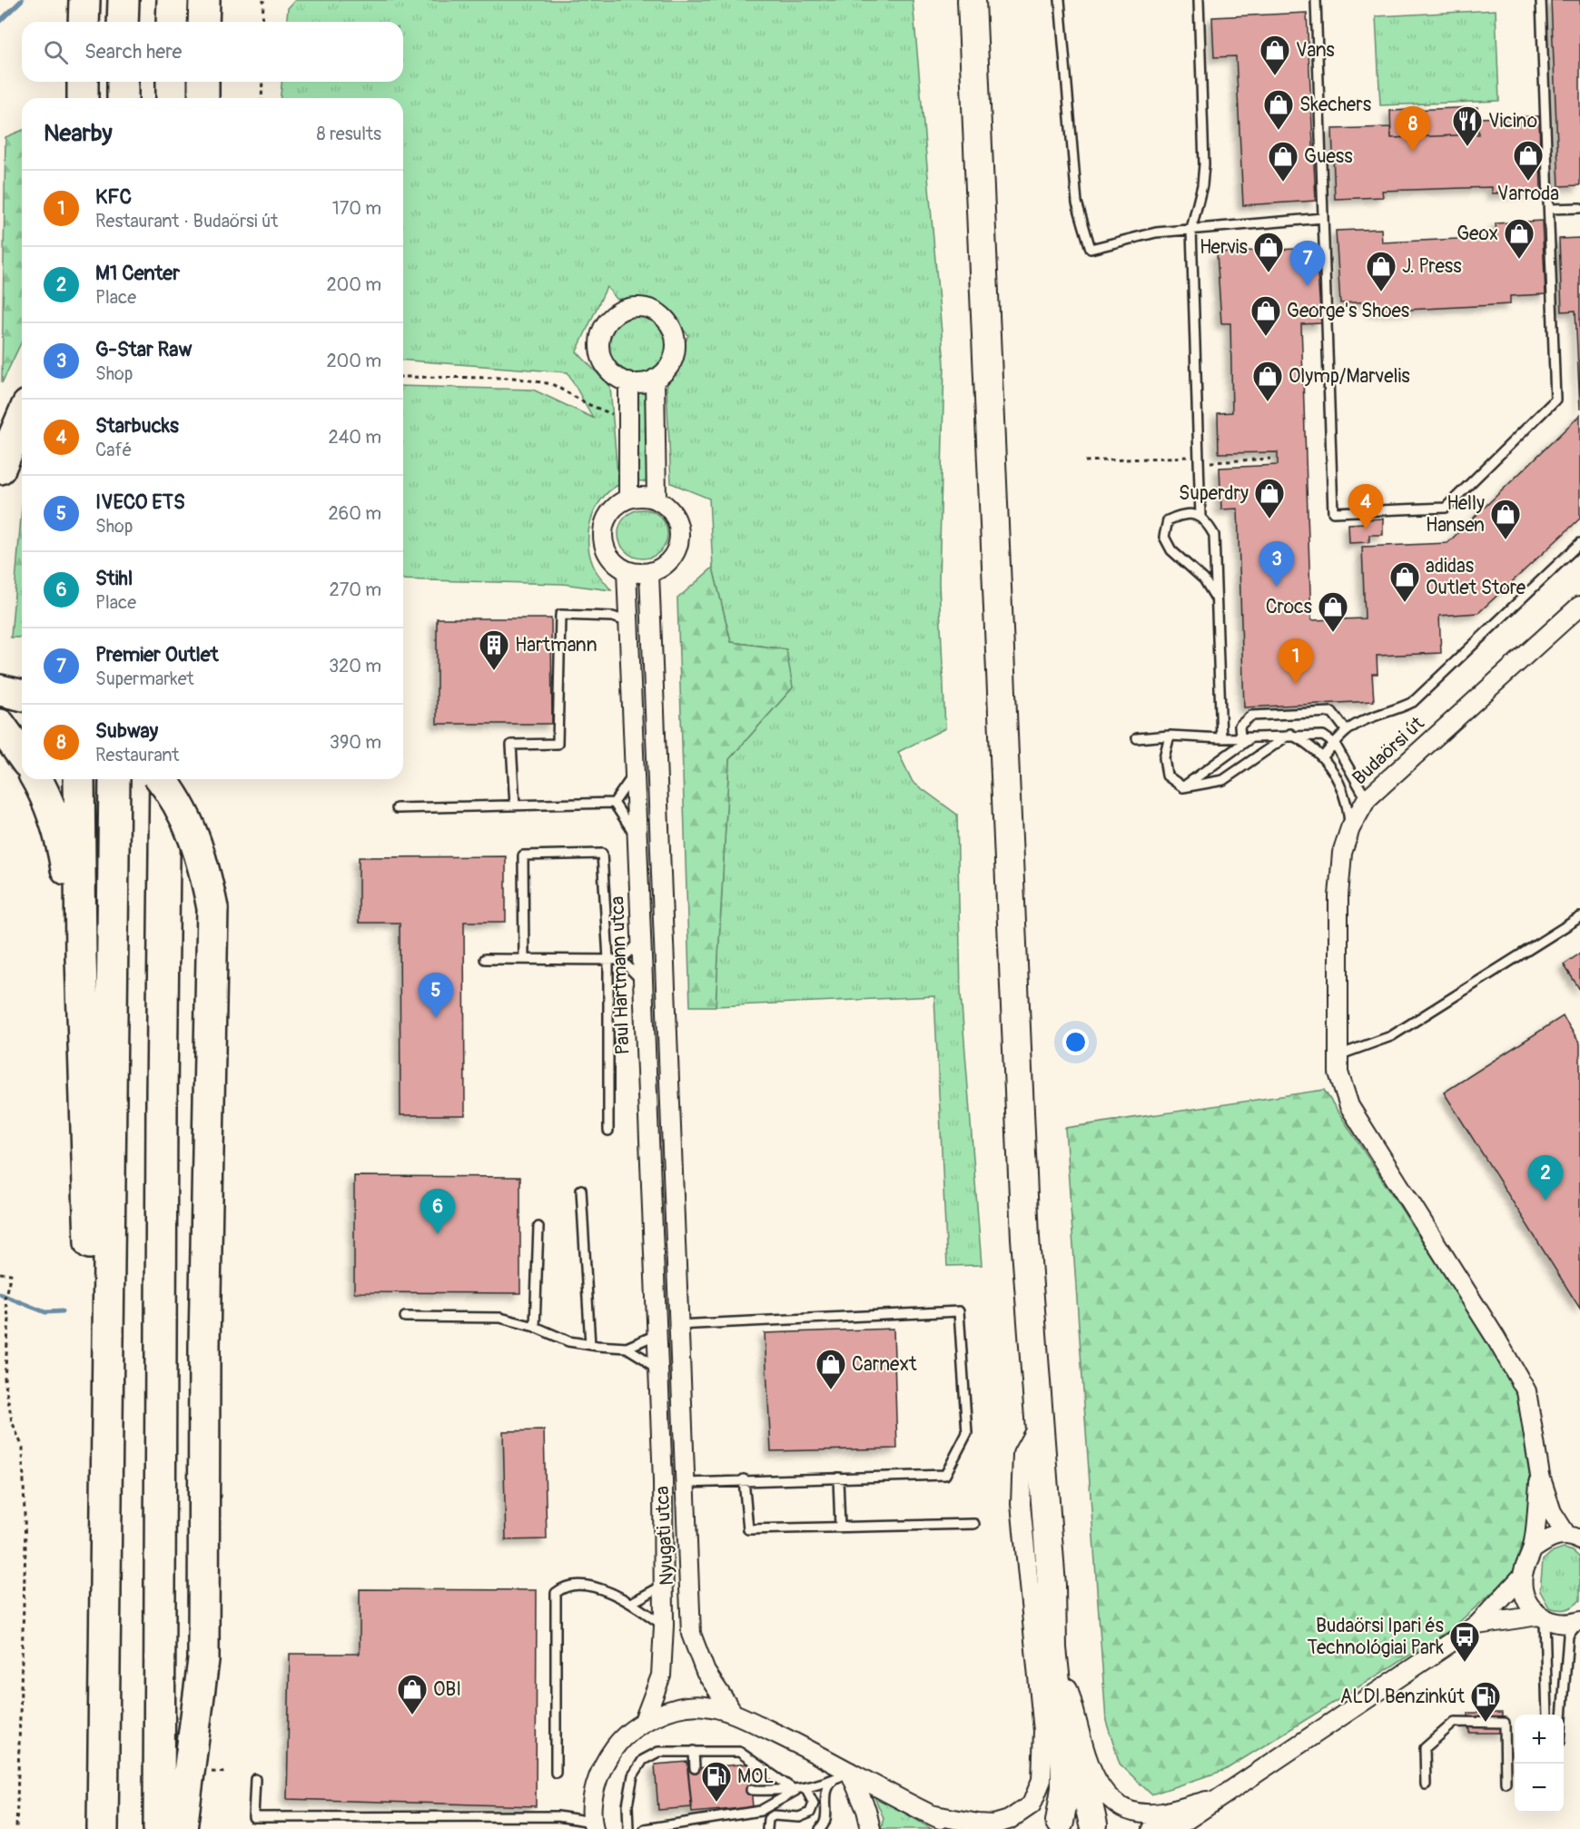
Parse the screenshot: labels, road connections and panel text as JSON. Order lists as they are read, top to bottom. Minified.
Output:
{"streets":{"street":["Budaörsi út","Paul Hartmann utca","Nyugati utca"]},"crossings":[["Paul Hartmann utca","Nyugati utca"]],"places":{"shop":["Vans","Skechers","Varroda","Guess","Geox","Hervis","J. Press","George's Shoes","Olymp/Marvelis","Superdry","Helly Hansen","adidas Outlet Store","Crocs","Carnext","OBI"],"restaurant":["Vicino"],"building":["Hartmann"],"bus stop":["Budaörsi Ipari és Technológiai Park"],"fuel station":["ALDI Benzinkút","MOL"]},"page":{"search":"Search here","heading":["Nearby","8 results"],"pins":["8","7","4","3","1","5","2","6"],"list":[{"mark":"1","name":"KFC","note":"Restaurant · Budaörsi út","value":"170 m"},{"mark":"2","name":"M1 Center","note":"Place","value":"200 m"},{"mark":"3","name":"G-Star Raw","note":"Shop","value":"200 m"},{"mark":"4","name":"Starbucks","note":"Café","value":"240 m"},{"mark":"5","name":"IVECO ETS","note":"Shop","value":"260 m"},{"mark":"6","name":"Stihl","note":"Place","value":"270 m"},{"mark":"7","name":"Premier Outlet","note":"Supermarket","value":"320 m"},{"mark":"8","name":"Subway","note":"Restaurant","value":"390 m"}],"map_buttons":["+","−"]}}
